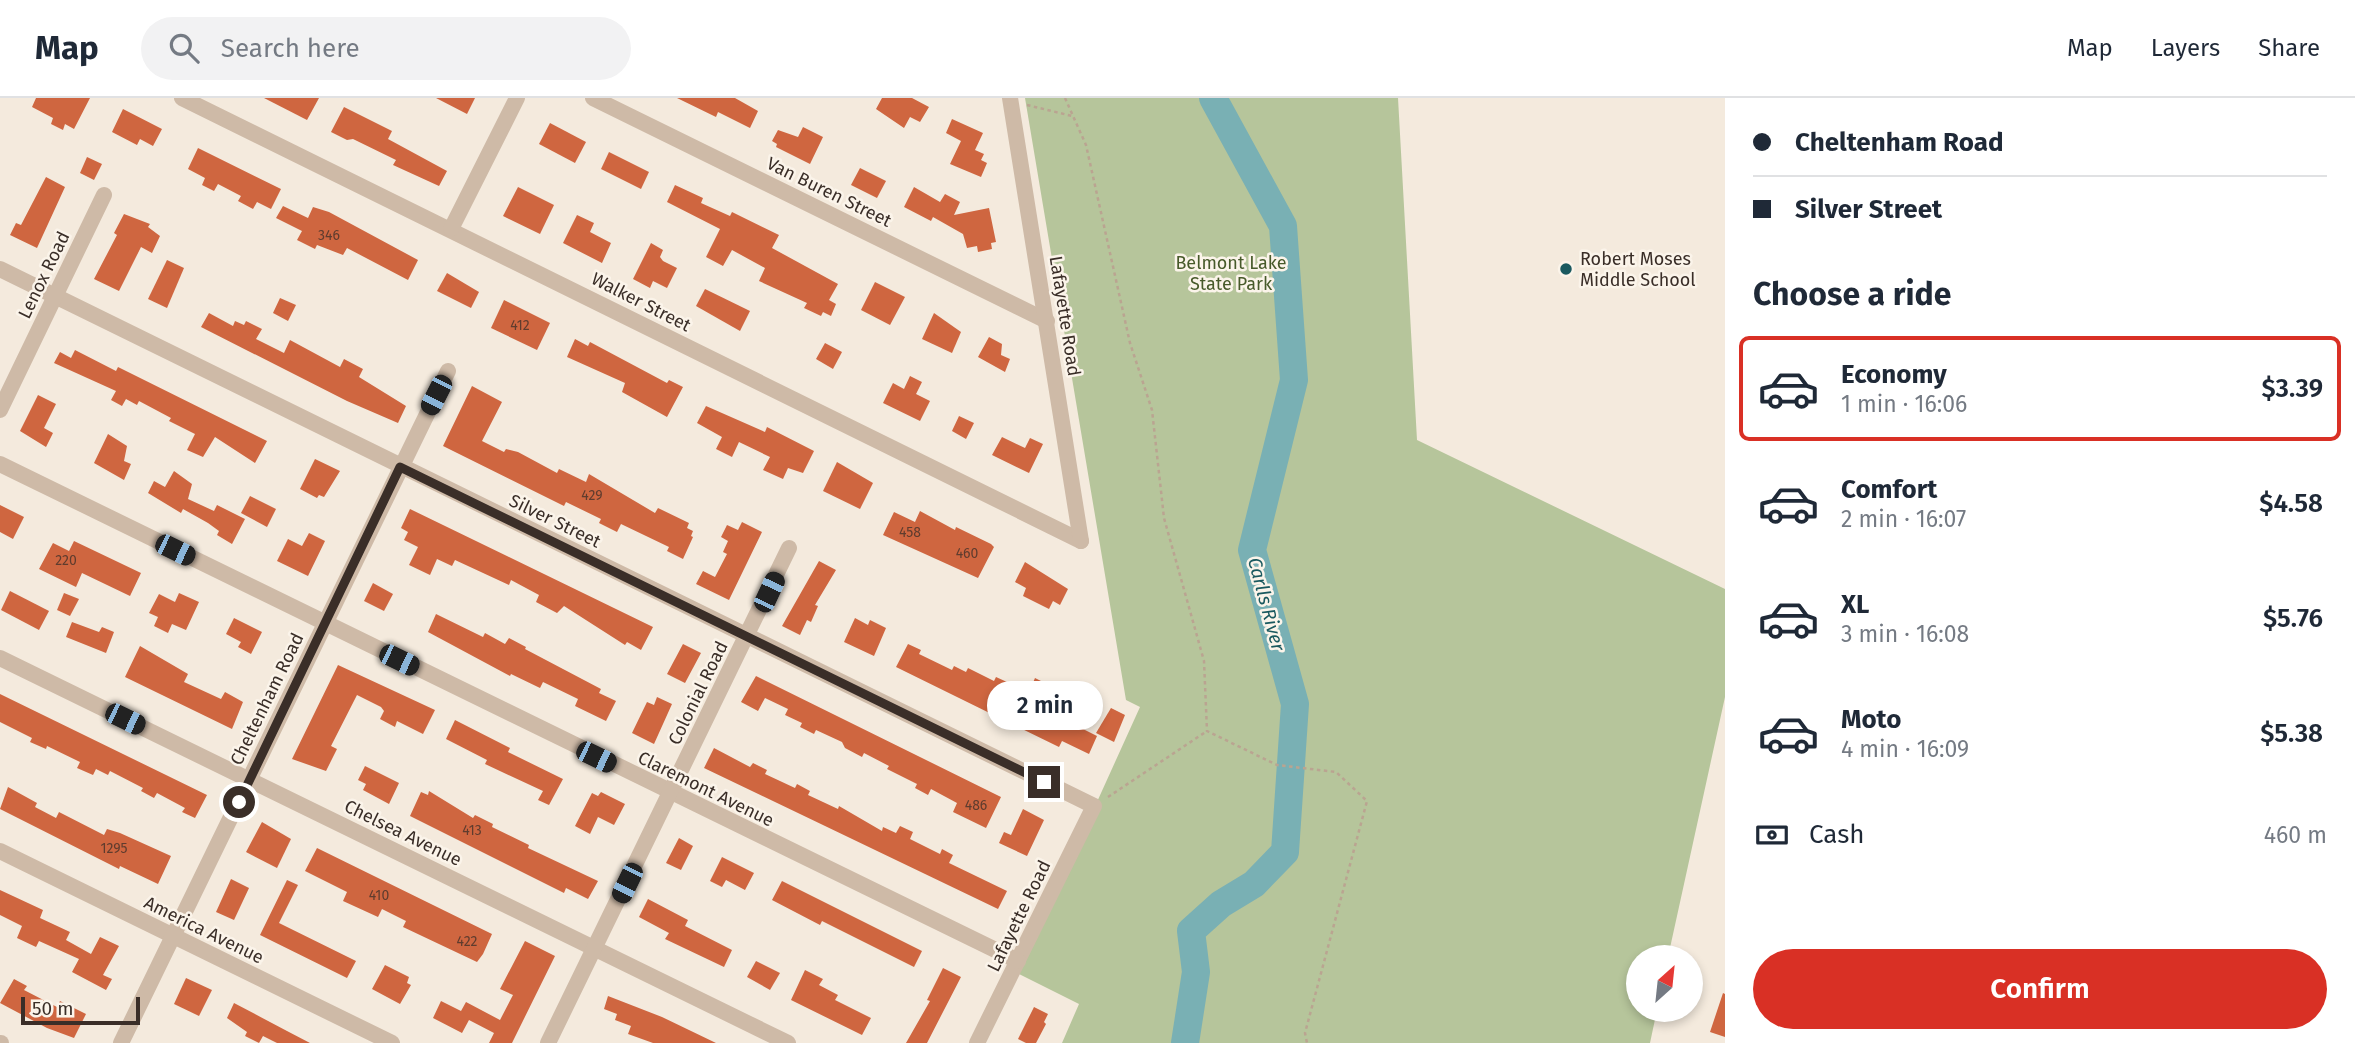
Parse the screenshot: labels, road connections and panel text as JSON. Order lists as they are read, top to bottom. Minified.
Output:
{"streets":{"street":["Van Buren Street","Lenox Road","Walker Street","Lafayette Road","Silver Street","Colonial Road","Cheltenham Road","Claremont Avenue","Chelsea Avenue","America Avenue"]},"crossings":[["Van Buren Street","Lafayette Road"],["Lenox Road","Silver Street"],["Walker Street","Lafayette Road"],["Lafayette Road","Silver Street"],["Lafayette Road","Claremont Avenue"],["Silver Street","Colonial Road"],["Silver Street","Cheltenham Road"],["Colonial Road","Claremont Avenue"],["Colonial Road","Chelsea Avenue"],["Cheltenham Road","Claremont Avenue"],["Cheltenham Road","Chelsea Avenue"],["Cheltenham Road","America Avenue"]],"water":["Carlls River"],"parks":["Belmont Lake State Park"],"places":["Robert Moses Middle School"],"house_numbers":["346","412","429","458","460","220","486","413","1295","410","422"],"scale_bar":"50 m","north":"top right","page":{"header":"Map","search":"Search here","nav":["Map","Layers","Share"],"banner":["Cheltenham Road","Silver Street"],"heading":"Choose a ride","list":[{"name":"Economy","note":"1 min · 16:06","value":"$3.39"},{"name":"Comfort","note":"2 min · 16:07","value":"$4.58"},{"name":"XL","note":"3 min · 16:08","value":"$5.76"},{"name":"Moto","note":"4 min · 16:09","value":"$5.38"}],"bubble":"2 min","pay":["Cash","460 m"],"buttons":"Confirm","scale":"50 m"}}
